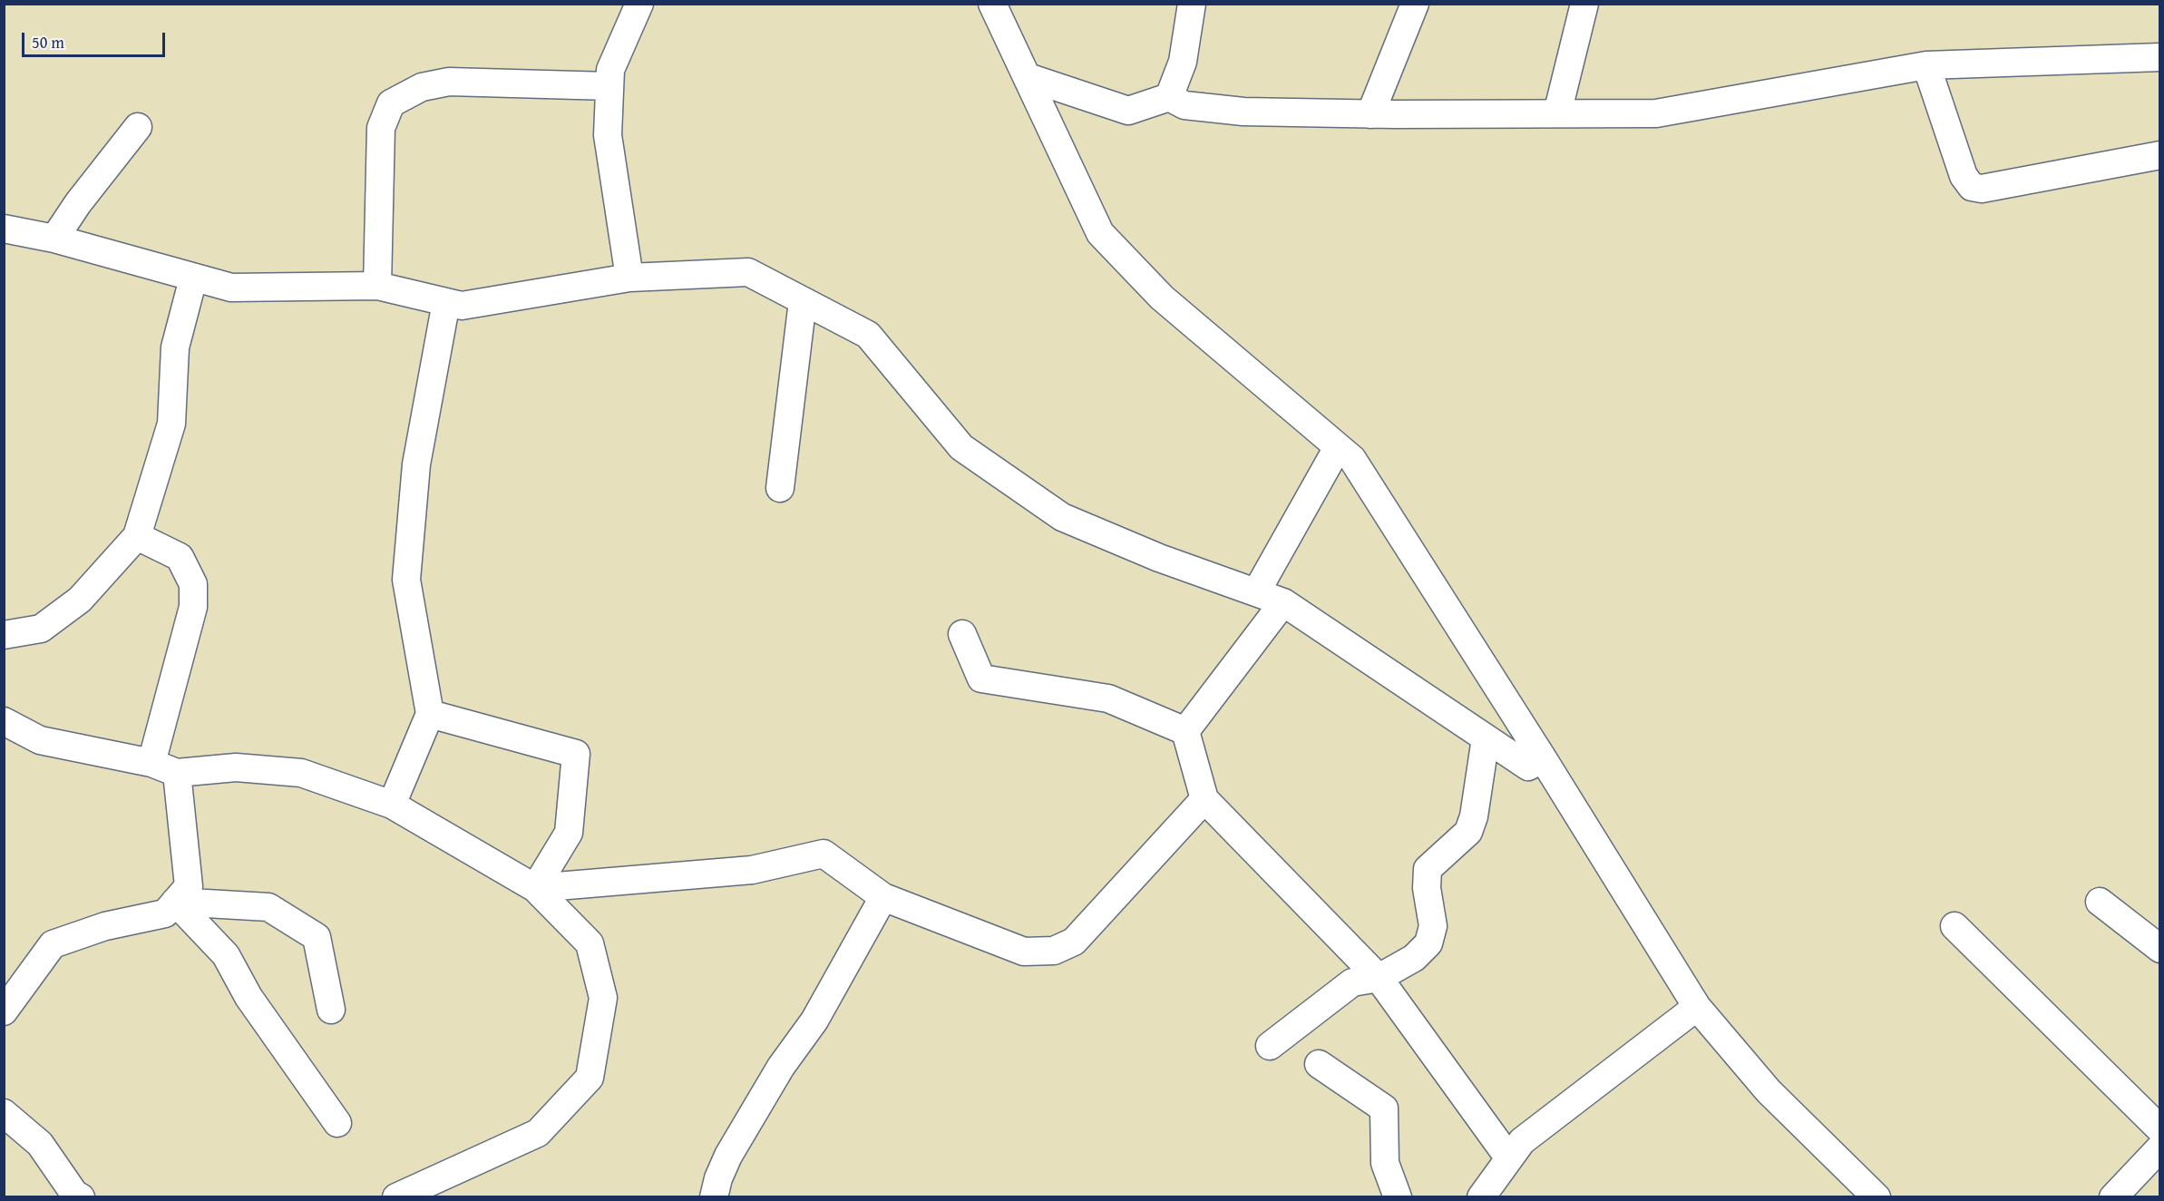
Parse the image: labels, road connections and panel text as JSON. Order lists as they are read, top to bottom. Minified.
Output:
{"scale_bar":"50 m"}
